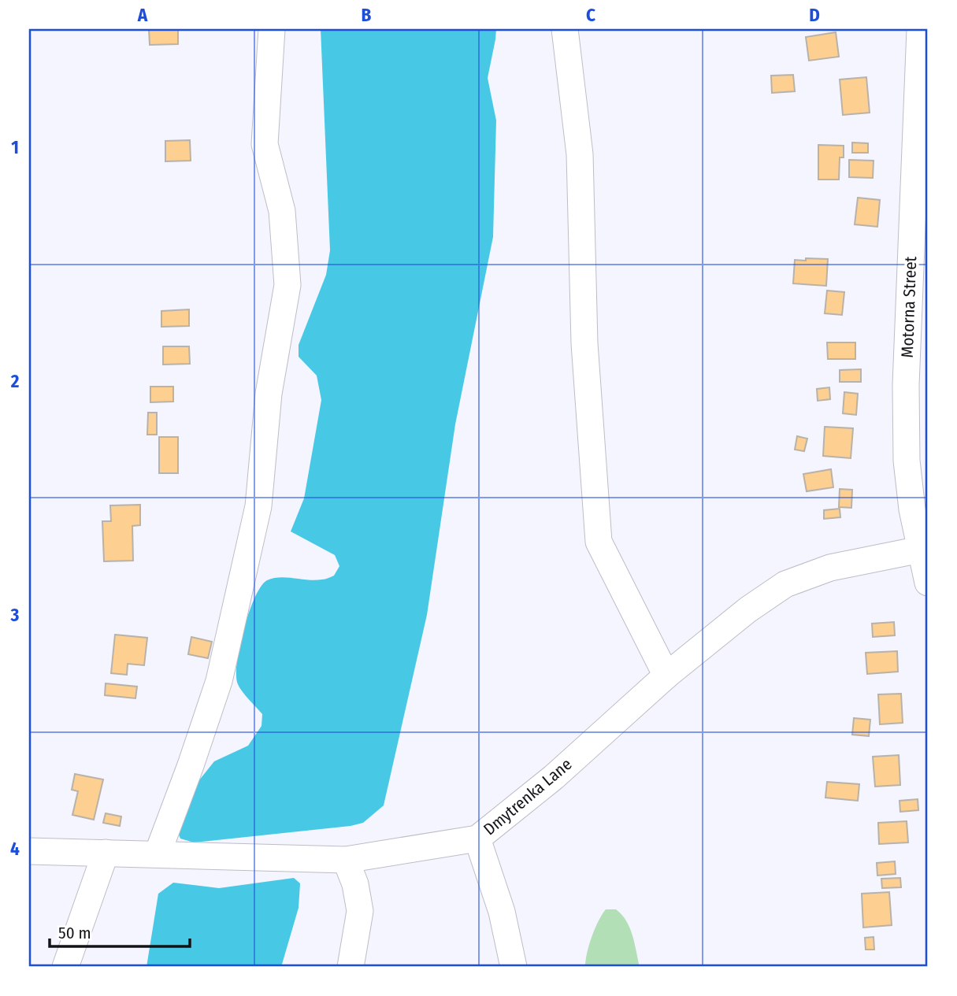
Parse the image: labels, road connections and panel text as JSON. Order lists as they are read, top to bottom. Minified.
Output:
{"streets":{"street":["Motorna Street","Dmytrenka Lane"]},"crossings":[["Motorna Street","Dmytrenka Lane"]],"scale_bar":"50 m","grid":{"columns":["A","B","C","D"],"rows":["1","2","3","4"]}}
